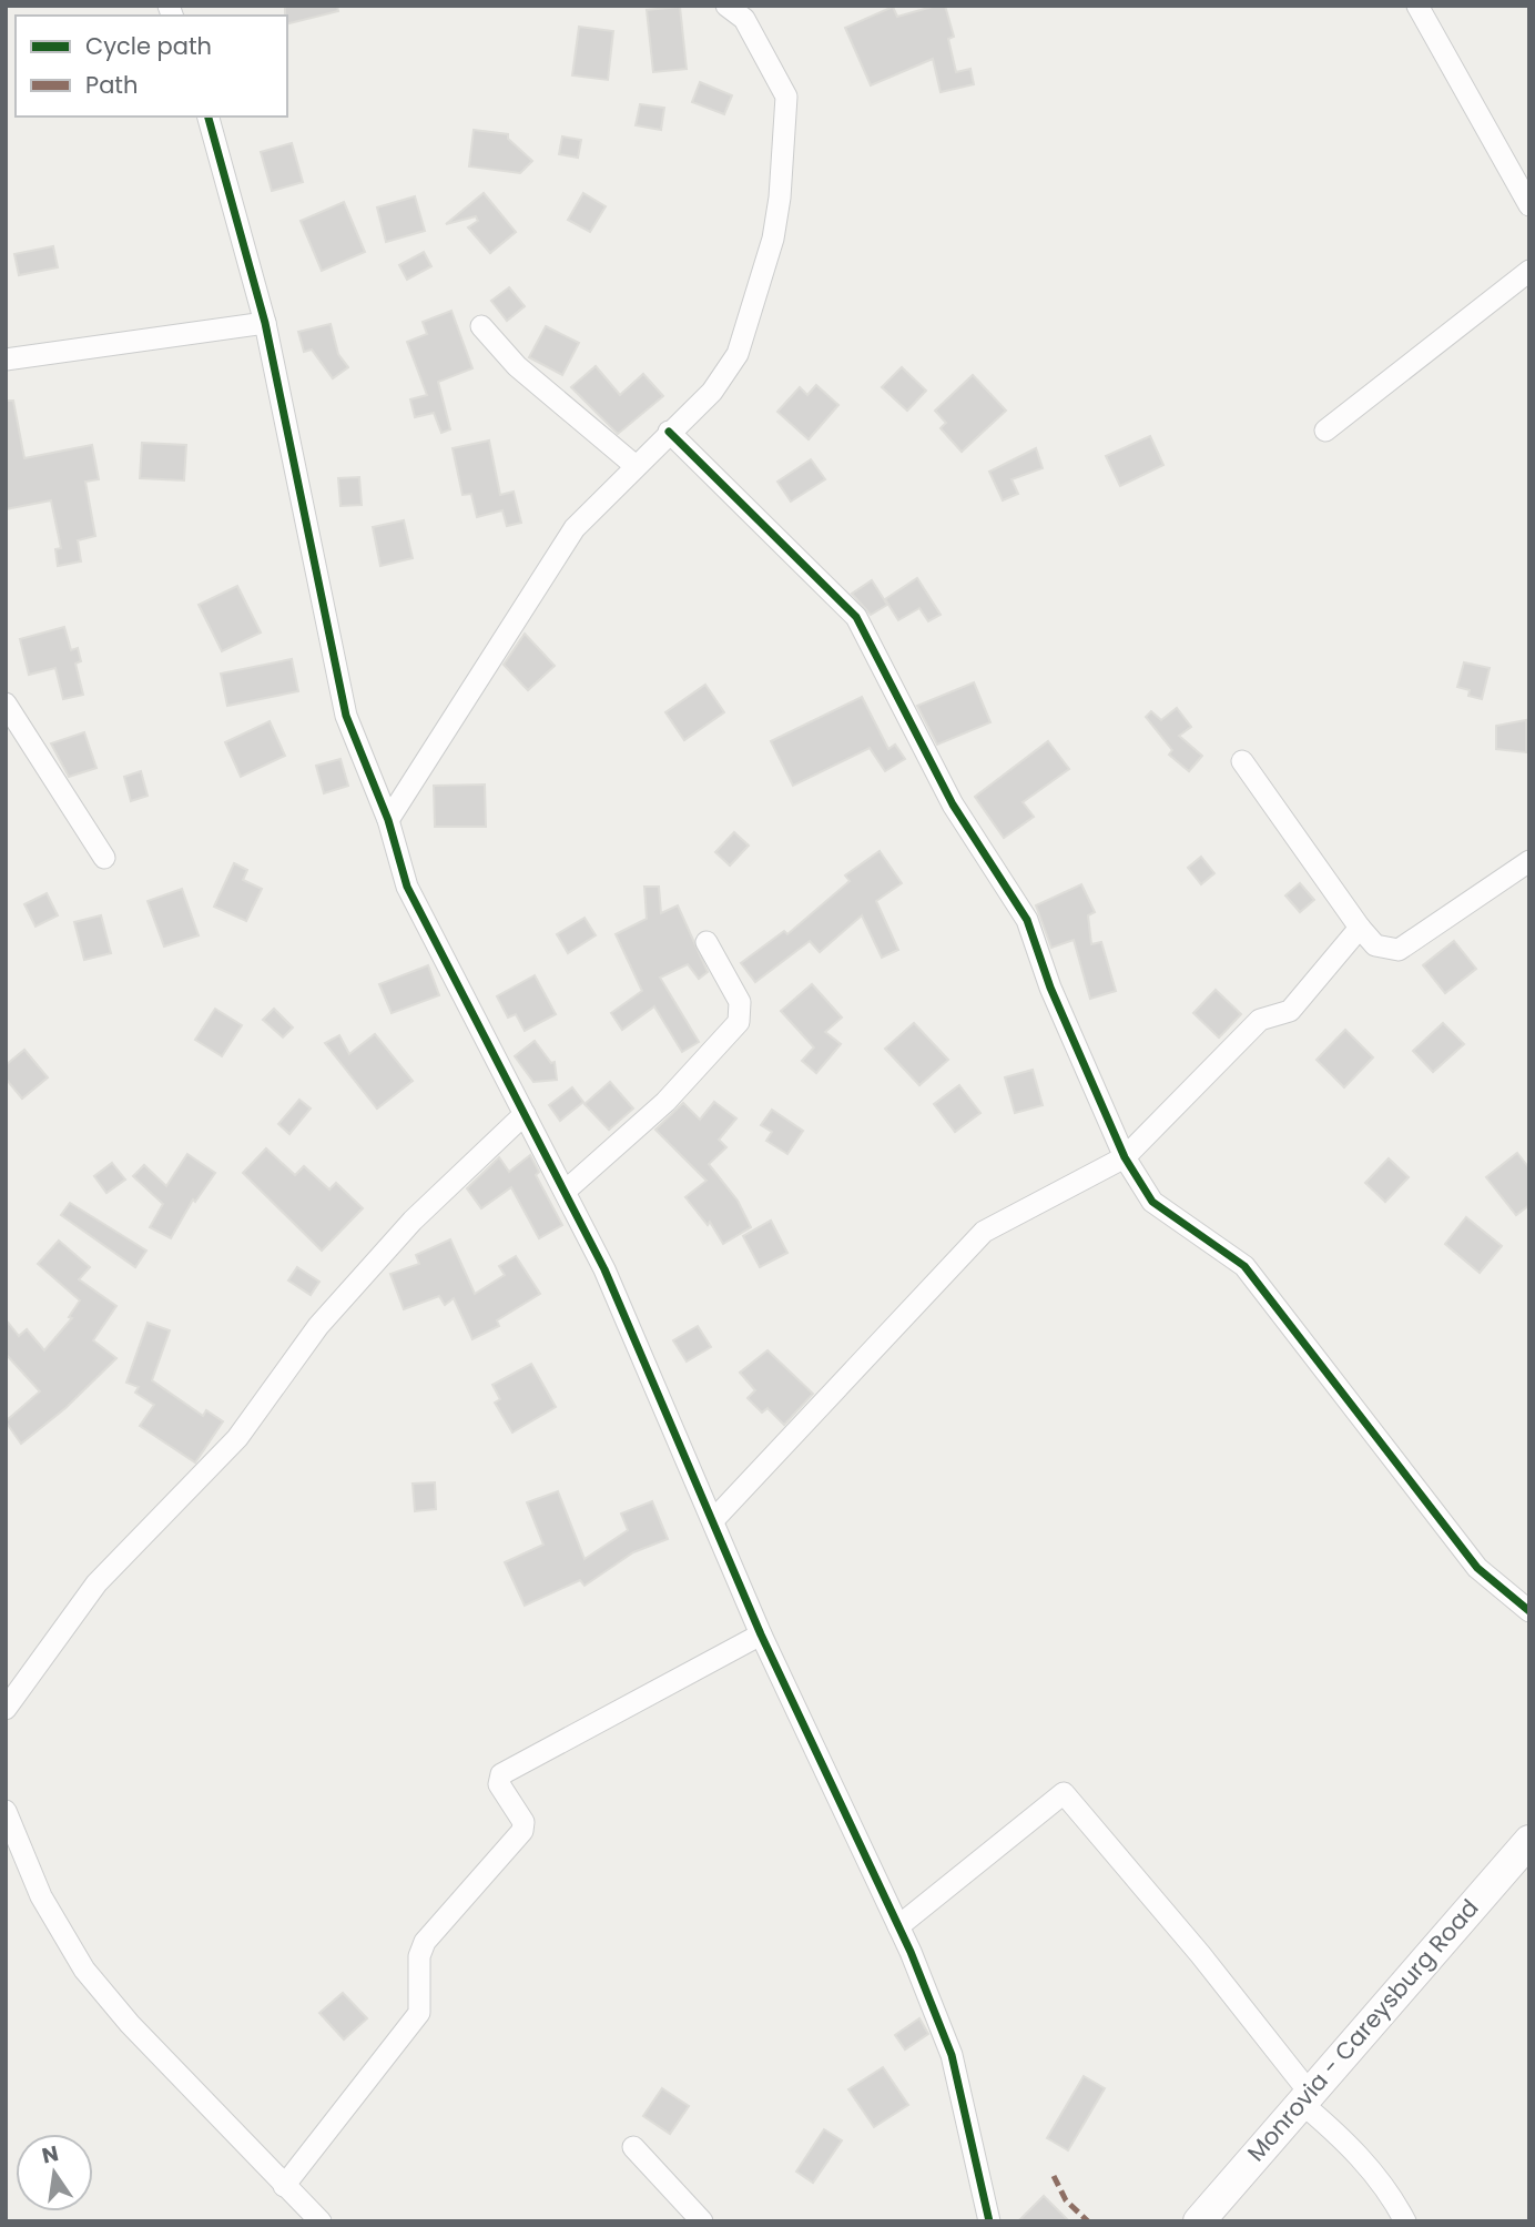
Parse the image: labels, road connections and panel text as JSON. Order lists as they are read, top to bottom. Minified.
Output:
{"streets":{"main road":["Monrovia - Careysburg Road"]},"legend":["Cycle path","Path"],"north":"top"}
